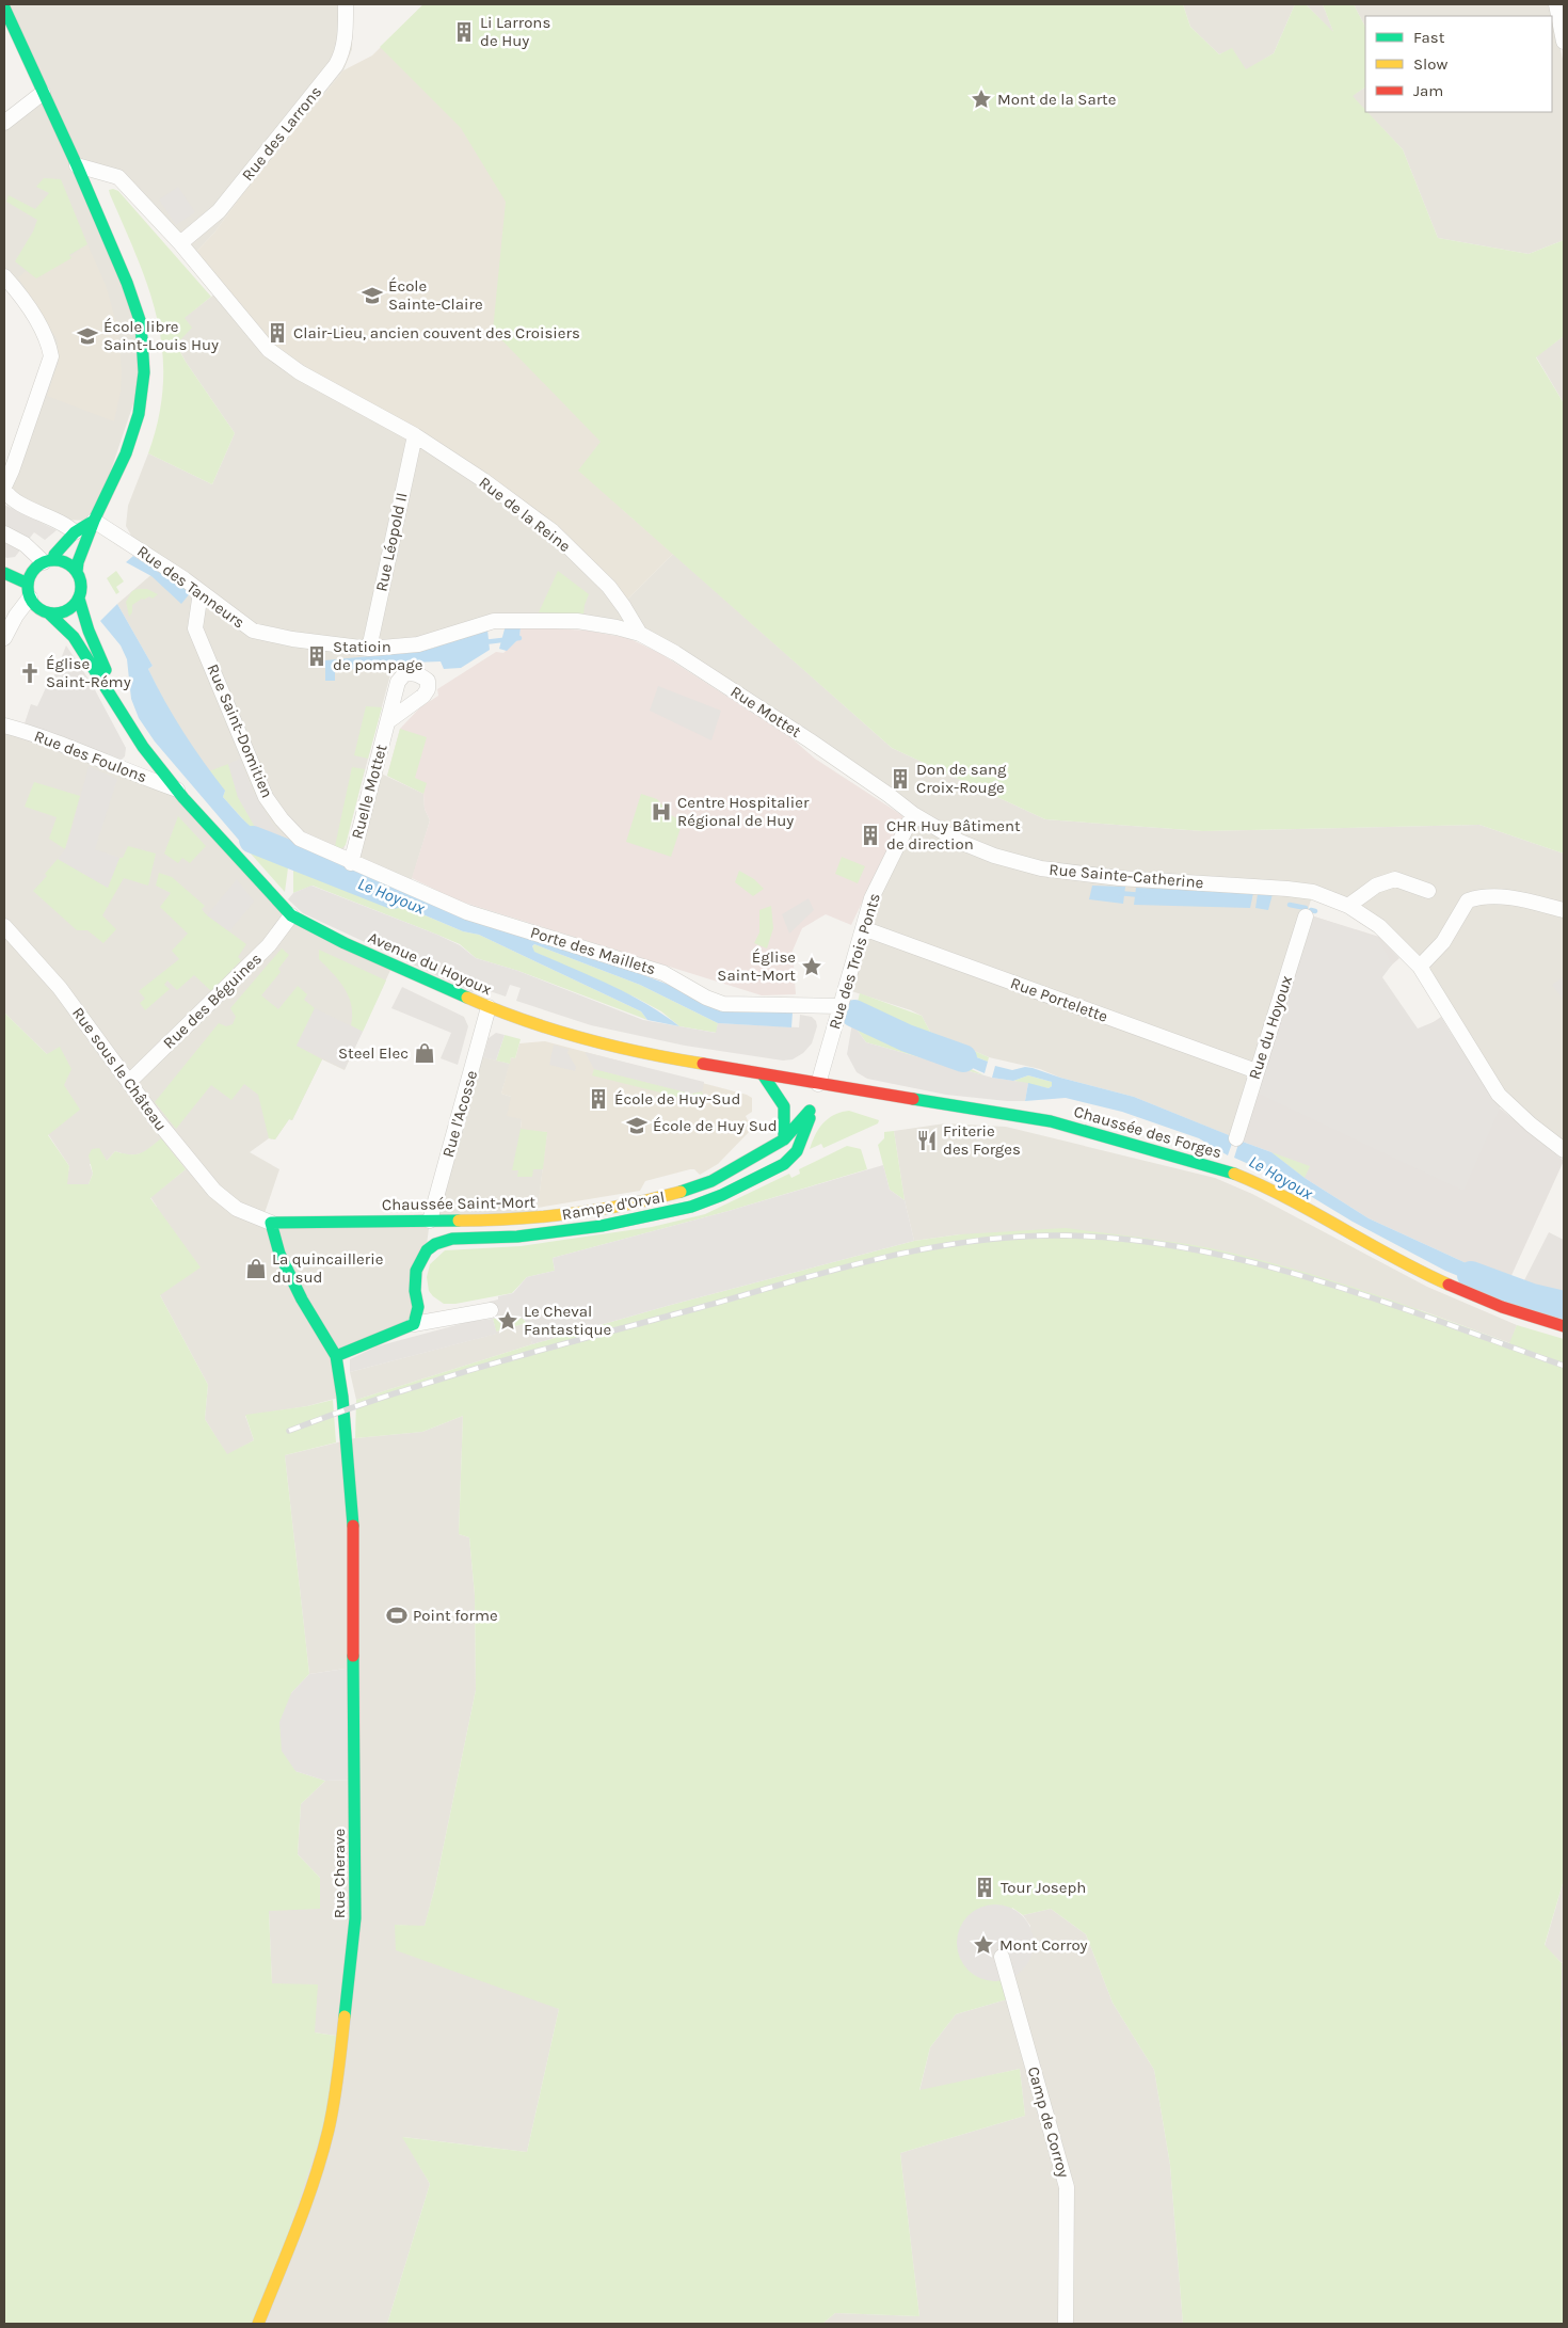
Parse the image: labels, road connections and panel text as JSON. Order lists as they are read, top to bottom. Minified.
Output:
{"streets":{"main road":["Avenue du Hoyoux","Chaussée des Forges","Chaussée Saint-Mort","Rampe d'Orval","Rue Cherave"],"street":["Rue des Larrons","Rue de la Reine","Rue Léopold II","Rue des Tanneurs","Rue Mottet","Rue Saint-Domitien","Rue des Foulons","Ruelle Mottet","Rue Sainte-Catherine","Porte des Maillets","Rue des Trois Ponts","Rue Portelette","Rue des Béguines","Rue du Hoyoux","Rue sous le Château","Rue l'Acosse","Camp de Corroy"]},"crossings":[["Rue des Larrons","Rue de la Reine"],["Rue de la Reine","Rue Léopold II"],["Rue de la Reine","Rue des Tanneurs"],["Rue de la Reine","Rue Mottet"],["Rue Léopold II","Rue des Tanneurs"],["Rue des Tanneurs","Rue Mottet"],["Rue des Tanneurs","Rue Saint-Domitien"],["Rue Mottet","Rue Sainte-Catherine"],["Rue Mottet","Rue des Trois Ponts"],["Rue Saint-Domitien","Ruelle Mottet"],["Rue Saint-Domitien","Porte des Maillets"],["Rue des Foulons","Avenue du Hoyoux"],["Ruelle Mottet","Porte des Maillets"],["Rue Sainte-Catherine","Rue des Trois Ponts"],["Porte des Maillets","Rue des Trois Ponts"],["Rue des Trois Ponts","Avenue du Hoyoux"],["Rue des Trois Ponts","Rue Portelette"],["Rue des Trois Ponts","Chaussée des Forges"],["Rue des Trois Ponts","Chaussée Saint-Mort"],["Rue des Trois Ponts","Rampe d'Orval"],["Avenue du Hoyoux","Rue des Béguines"],["Avenue du Hoyoux","Rue l'Acosse"],["Avenue du Hoyoux","Chaussée des Forges"],["Avenue du Hoyoux","Chaussée Saint-Mort"],["Avenue du Hoyoux","Rampe d'Orval"],["Rue Portelette","Rue du Hoyoux"],["Rue des Béguines","Rue sous le Château"],["Rue sous le Château","Chaussée Saint-Mort"],["Rue l'Acosse","Chaussée Saint-Mort"],["Chaussée des Forges","Chaussée Saint-Mort"],["Chaussée des Forges","Rampe d'Orval"],["Chaussée Saint-Mort","Rampe d'Orval"]],"water":["Le Hoyoux"],"places":{"building":["Li Larrons de Huy","Clair-Lieu, ancien couvent des Croisiers","Statioin de pompage","Don de sang Croix-Rouge","CHR Huy Bâtiment de direction","École de Huy-Sud","Tour Joseph"],"place":["Mont de la Sarte","Église Saint-Mort","Le Cheval Fantastique","Mont Corroy"],"school or university":["École Sainte-Claire","École libre Saint-Louis Huy","École de Huy Sud"],"church":["Église Saint-Rémy"],"hospital":["Centre Hospitalier Régional de Huy"],"shop":["Steel Elec","La quincaillerie du sud"],"restaurant":["Friterie des Forges"],"sports":["Point forme"]},"legend":["Fast","Slow","Jam"]}
